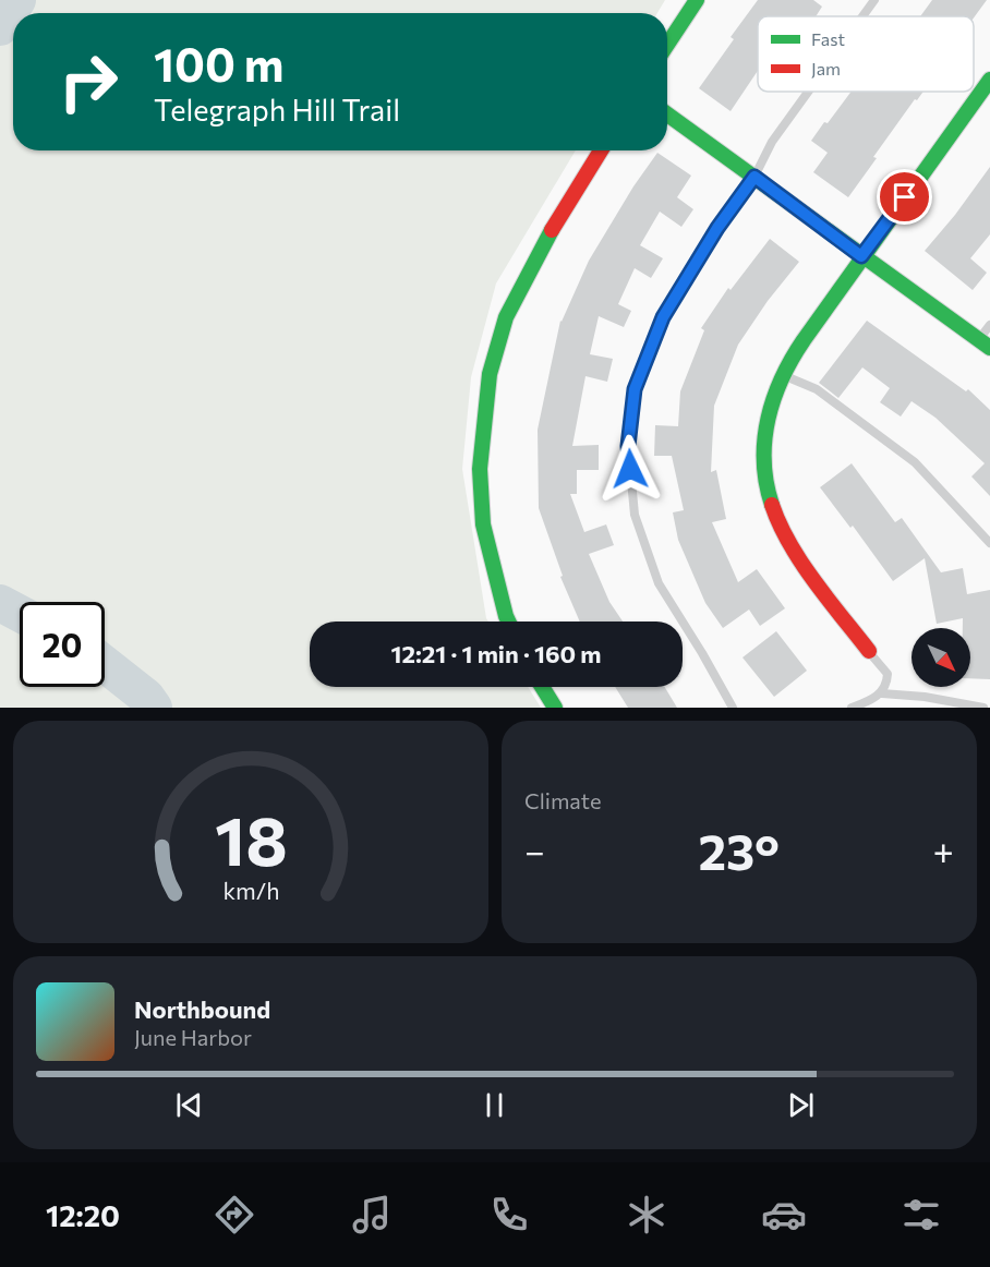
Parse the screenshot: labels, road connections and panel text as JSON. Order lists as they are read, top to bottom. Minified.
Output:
{"legend":["Fast","Jam"],"north":"bottom right","page":{"turn":["100 m","Telegraph Hill Trail"],"limit":"20","trip":"12:21 · 1 min · 160 m","tile":"Climate","heat":["−","23°","+"],"song":["Northbound","June Harbor"],"tabs":"12:20","gauge":["18","km/h"]}}
